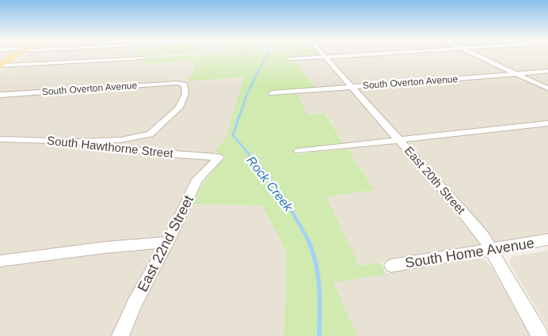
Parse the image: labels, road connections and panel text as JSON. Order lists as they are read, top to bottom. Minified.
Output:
{"streets":{"street":["South Overton Avenue","South Hawthorne Street","East 20th Street","East 22nd Street","South Home Avenue"]},"crossings":[["South Overton Avenue","South Hawthorne Street"],["South Overton Avenue","East 20th Street"],["South Hawthorne Street","East 22nd Street"],["East 20th Street","South Home Avenue"]],"water":["Rock Creek"]}
